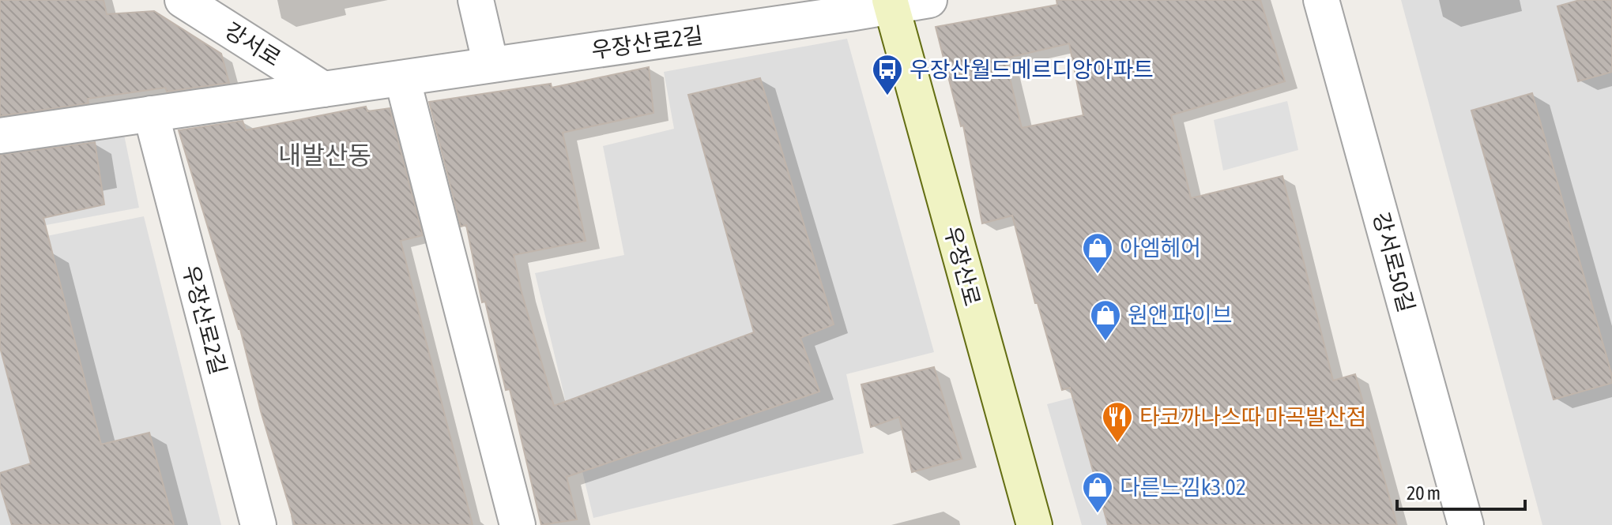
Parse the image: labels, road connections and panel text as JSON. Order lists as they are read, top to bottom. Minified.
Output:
{"streets":{"street":["우장산로2길","강서로","강서로50길","우장산로"]},"crossings":[["우장산로2길","강서로"],["우장산로2길","우장산로"]],"districts":["내발산동"],"places":{"bus stop":["우장산월드메르디앙아파트"],"shop":["아엠헤어","원앤 파이브","다른느낌k3.02"],"restaurant":["타코까나스따 마곡발산점"]},"scale_bar":"20 m"}
